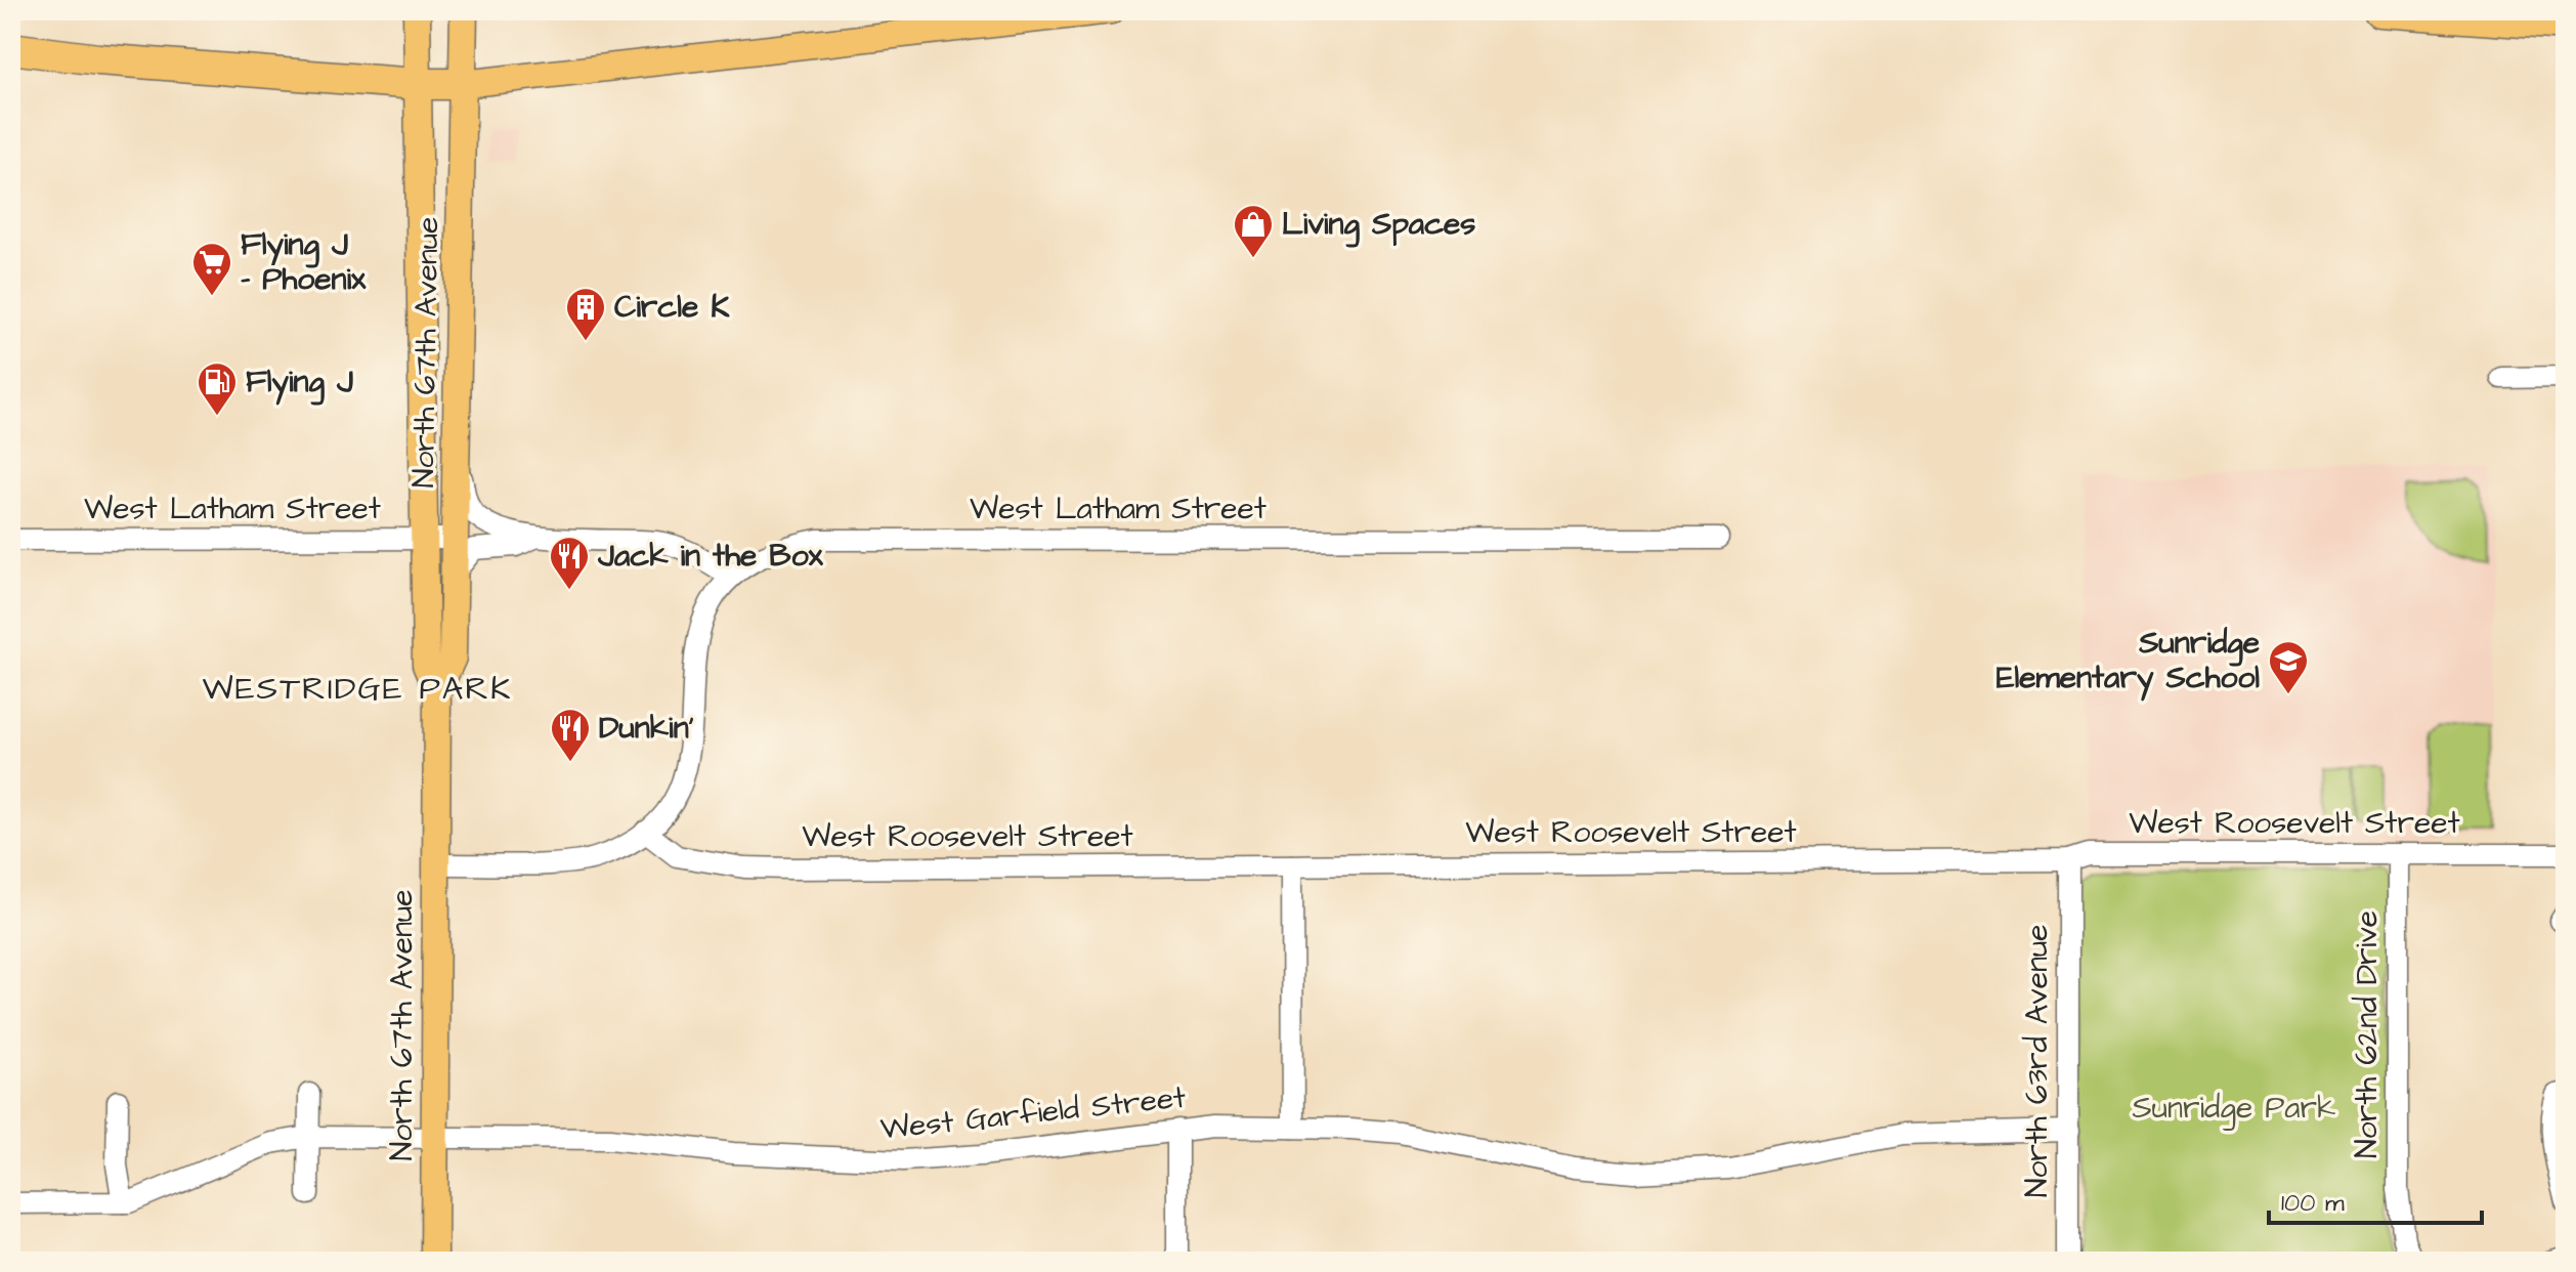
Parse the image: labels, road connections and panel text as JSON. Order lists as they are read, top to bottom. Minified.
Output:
{"streets":{"main road":["North 67th Avenue"],"street":["West Latham Street","West Roosevelt Street","North 62nd Drive","North 63rd Avenue","West Garfield Street"]},"crossings":[["North 67th Avenue","West Latham Street"],["North 67th Avenue","West Garfield Street"],["West Roosevelt Street","North 62nd Drive"],["West Roosevelt Street","North 63rd Avenue"],["North 63rd Avenue","West Garfield Street"]],"districts":["WESTRIDGE PARK"],"parks":["Sunridge Park"],"places":{"shop":["Living Spaces"],"supermarket":["Flying J - Phoenix"],"building":["Circle K"],"fuel station":["Flying J"],"restaurant":["Jack in the Box","Dunkin'"],"school or university":["Sunridge Elementary School"]},"scale_bar":"100 m"}
